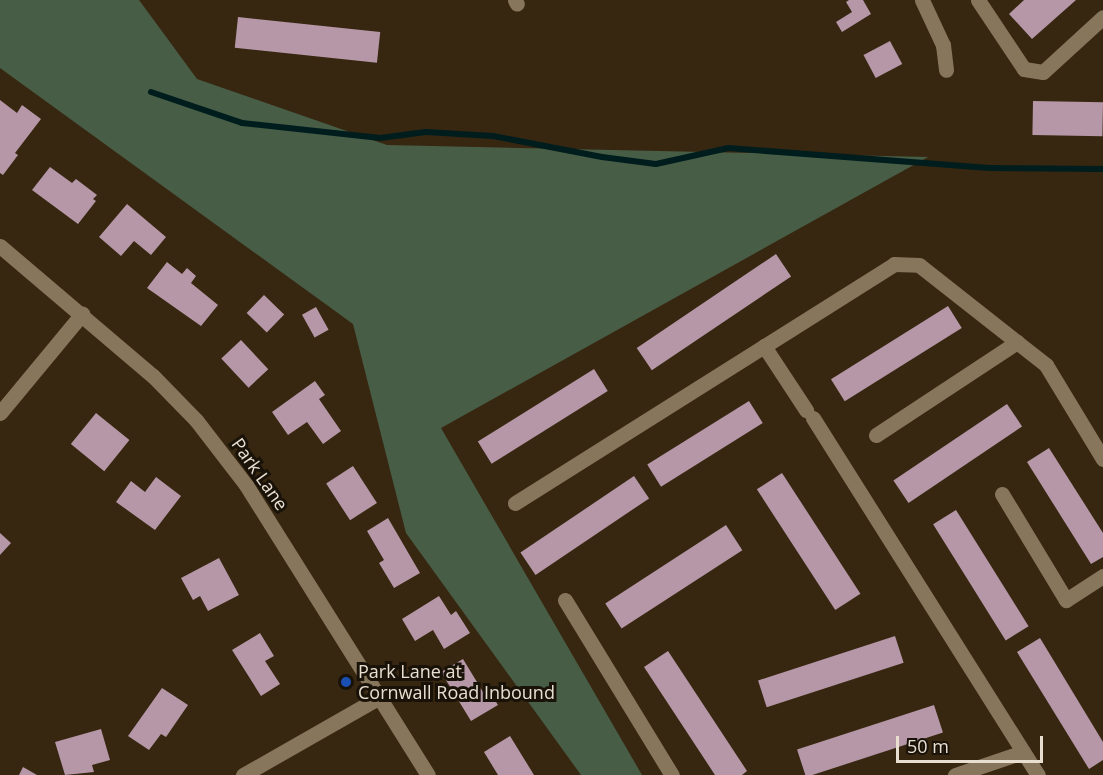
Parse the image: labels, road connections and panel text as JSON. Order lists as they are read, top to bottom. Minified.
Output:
{"streets":{"street":["Park Lane"]},"places":["Park Lane at Cornwall Road Inbound"],"scale_bar":"50 m"}
